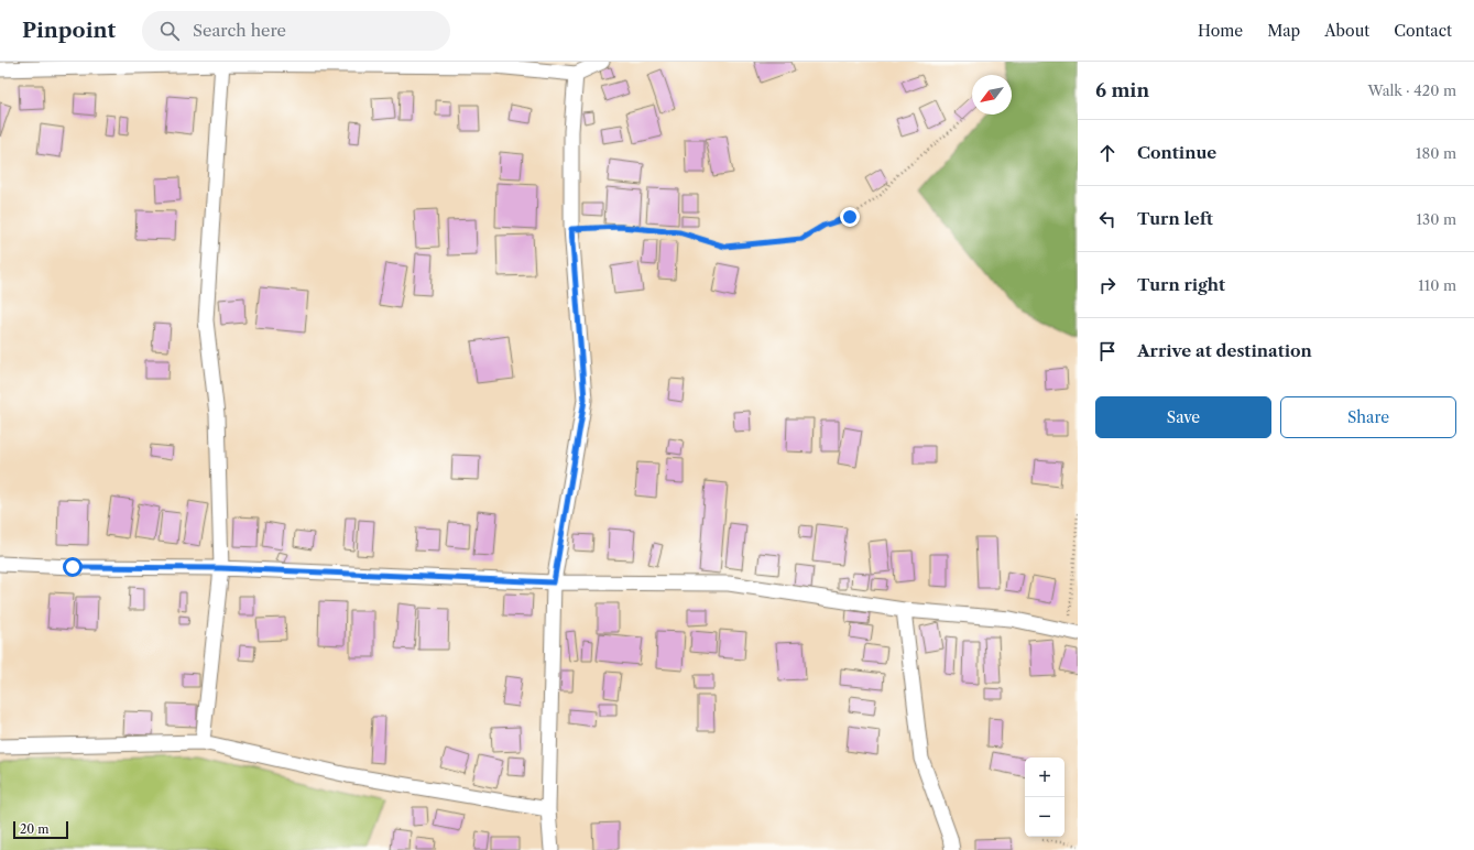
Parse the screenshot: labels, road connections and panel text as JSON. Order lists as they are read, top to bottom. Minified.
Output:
{"scale_bar":"20 m","north":"bottom left","page":{"header":"Pinpoint","search":"Search here","nav":["Home","Map","About","Contact"],"heading":["6 min","Walk · 420 m"],"list":[["Continue","180 m"],["Turn left","130 m"],["Turn right","110 m"],"Arrive at destination"],"buttons":["Save","Share"],"map_buttons":["+","−"],"scale":"20 m"}}
